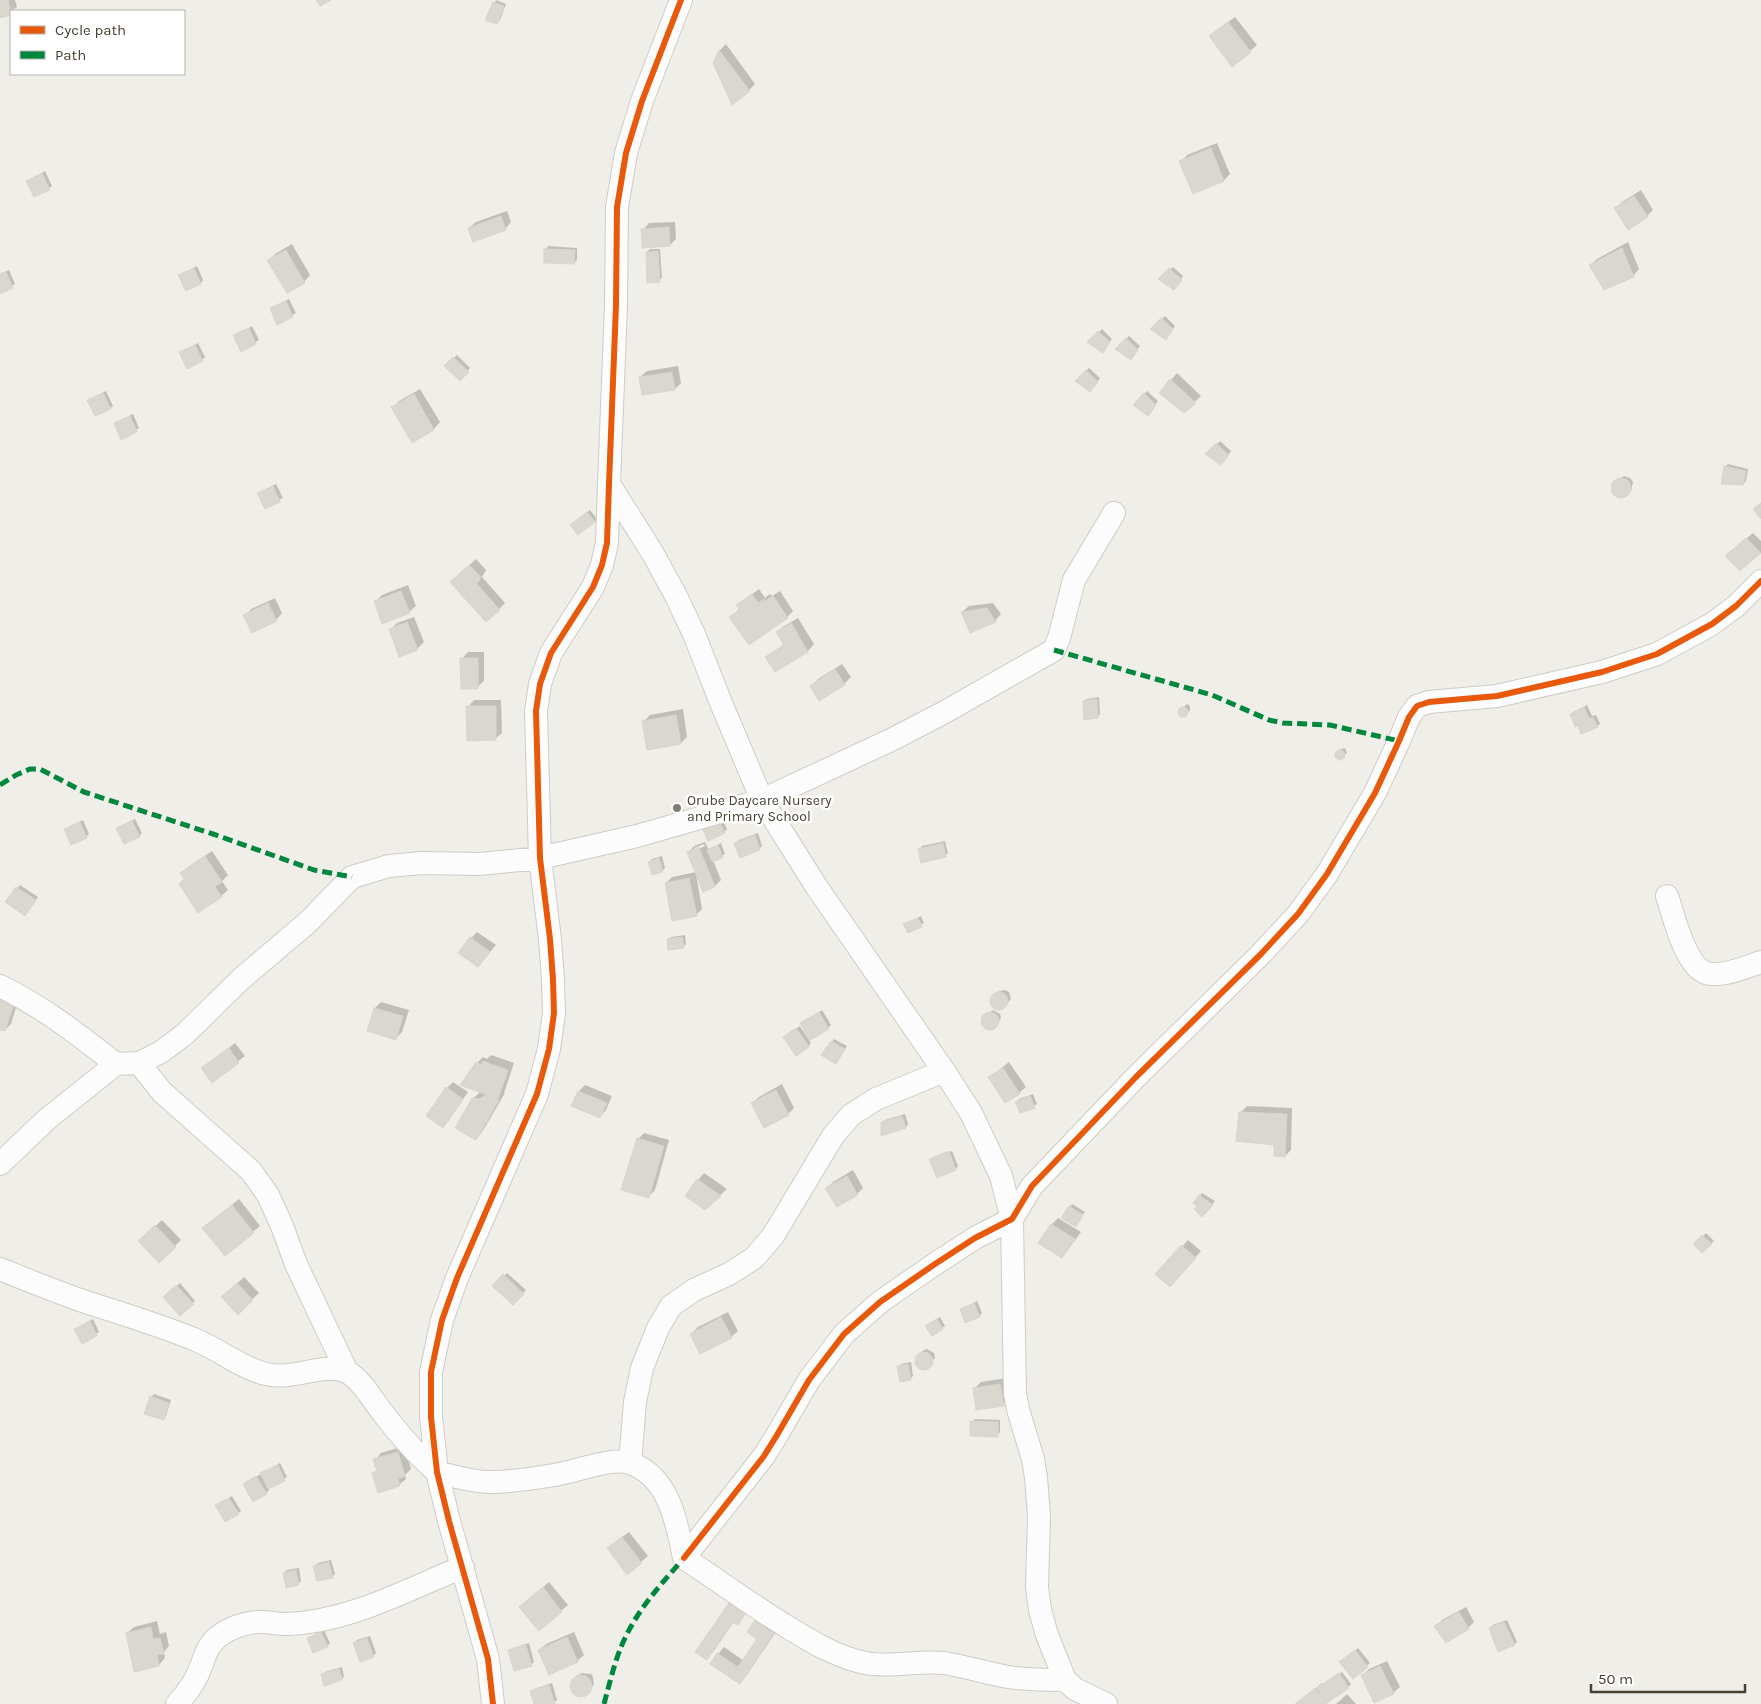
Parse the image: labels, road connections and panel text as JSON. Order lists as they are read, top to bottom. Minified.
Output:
{"places":["Orube Daycare Nursery and Primary School"],"legend":["Cycle path","Path"],"scale_bar":"50 m"}
